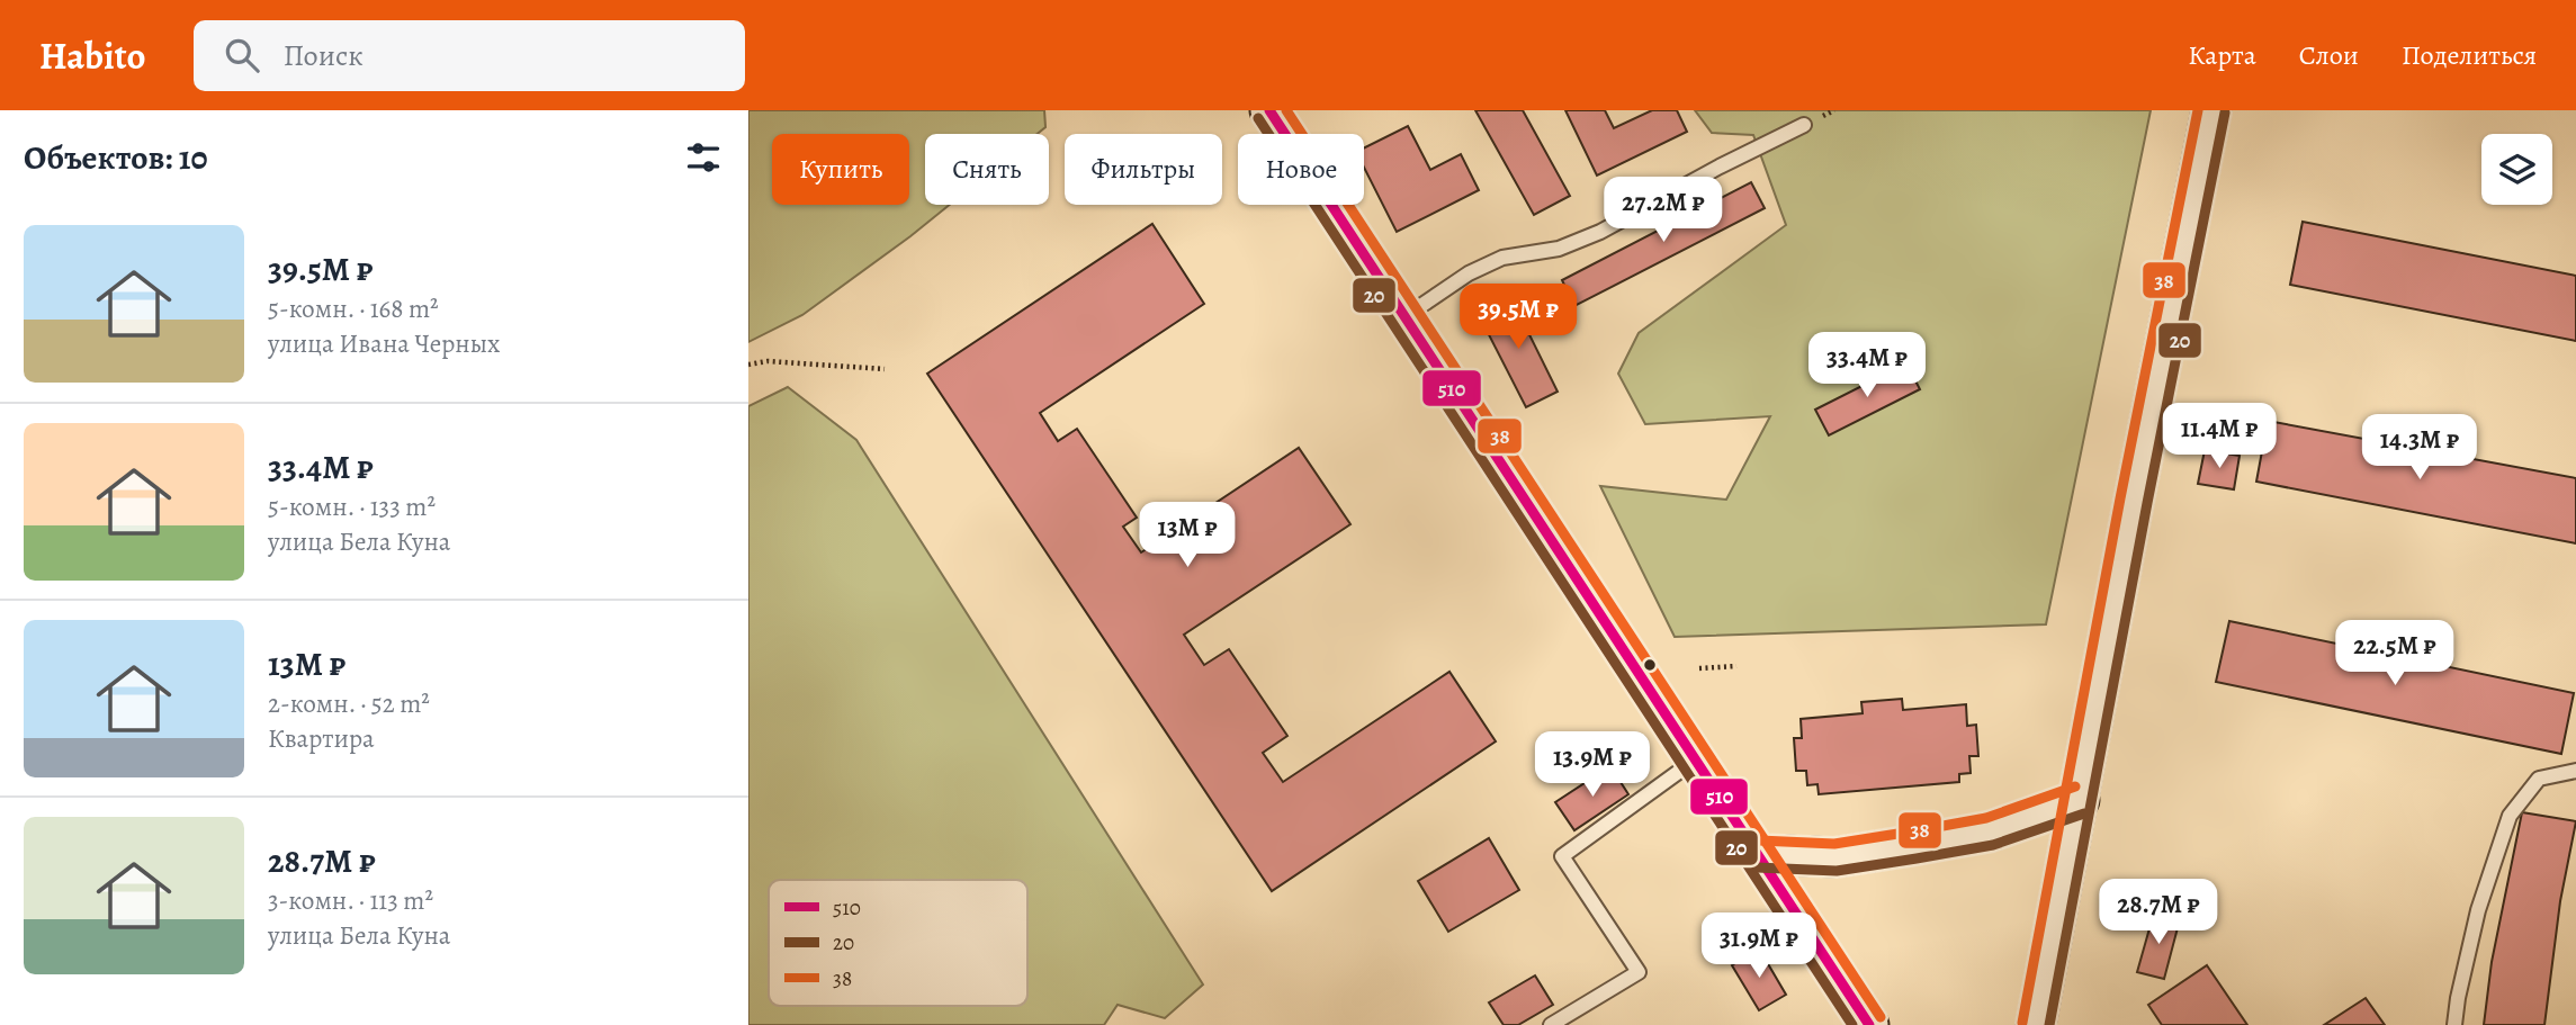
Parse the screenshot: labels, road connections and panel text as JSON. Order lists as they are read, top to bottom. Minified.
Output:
{"lines":["transit line 510","transit line 38","transit line 20"],"legend":["510","20","38"],"page":{"header":"Habito","search":"Поиск","nav":["Карта","Слои","Поделиться"],"heading":"Объектов: 10","chip":["Купить","Снять","Фильтры","Новое"],"price":["27.2M ₽","39.5M ₽","33.4M ₽","11.4M ₽","14.3M ₽","13M ₽","22.5M ₽","13.9M ₽","28.7M ₽","31.9M ₽"],"list":[{"name":"39.5M ₽","note":"5-комн. · 168 m² · улица Ивана Черных"},{"name":"33.4M ₽","note":"5-комн. · 133 m² · улица Бела Куна"},{"name":"13M ₽","note":"2-комн. · 52 m² · Квартира"},{"name":"28.7M ₽","note":"3-комн. · 113 m² · улица Бела Куна"}]}}
